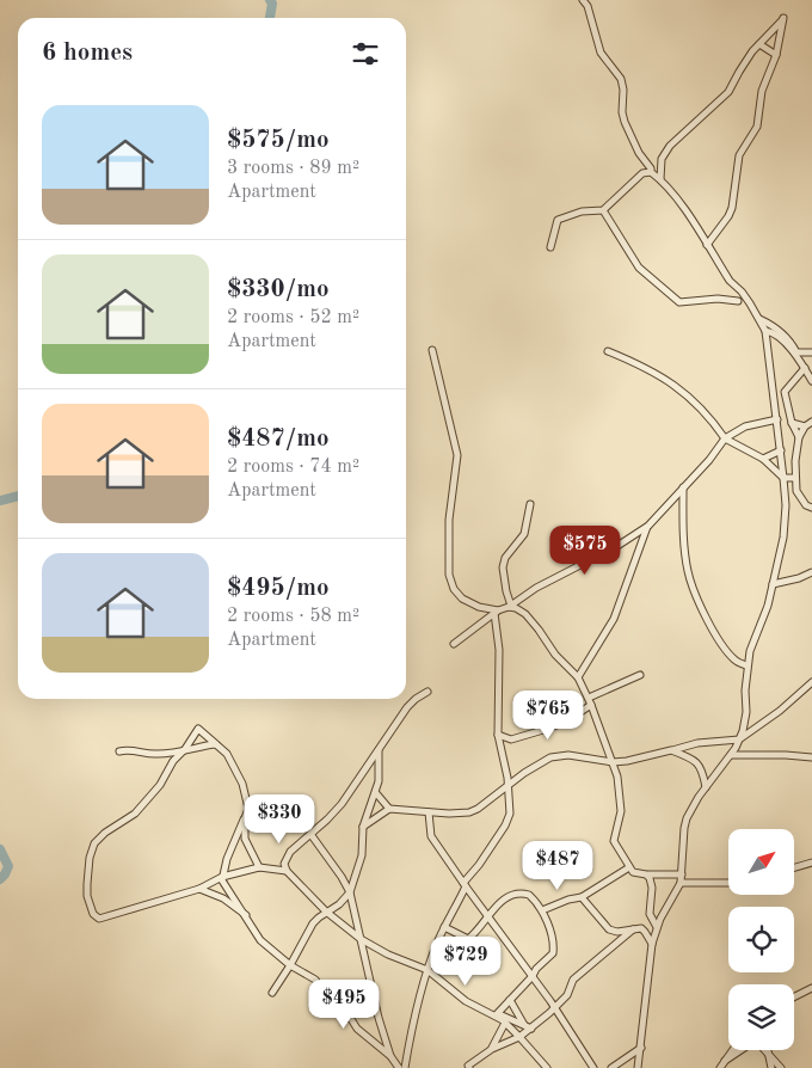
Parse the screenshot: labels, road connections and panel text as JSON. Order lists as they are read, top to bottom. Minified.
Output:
{"north":"top right","page":{"heading":"6 homes","list":[{"name":"$575/mo","note":"3 rooms · 89 m² · Apartment"},{"name":"$330/mo","note":"2 rooms · 52 m² · Apartment"},{"name":"$487/mo","note":"2 rooms · 74 m² · Apartment"},{"name":"$495/mo","note":"2 rooms · 58 m² · Apartment"}],"price":["$575","$765","$330","$487","$729","$495"]}}
